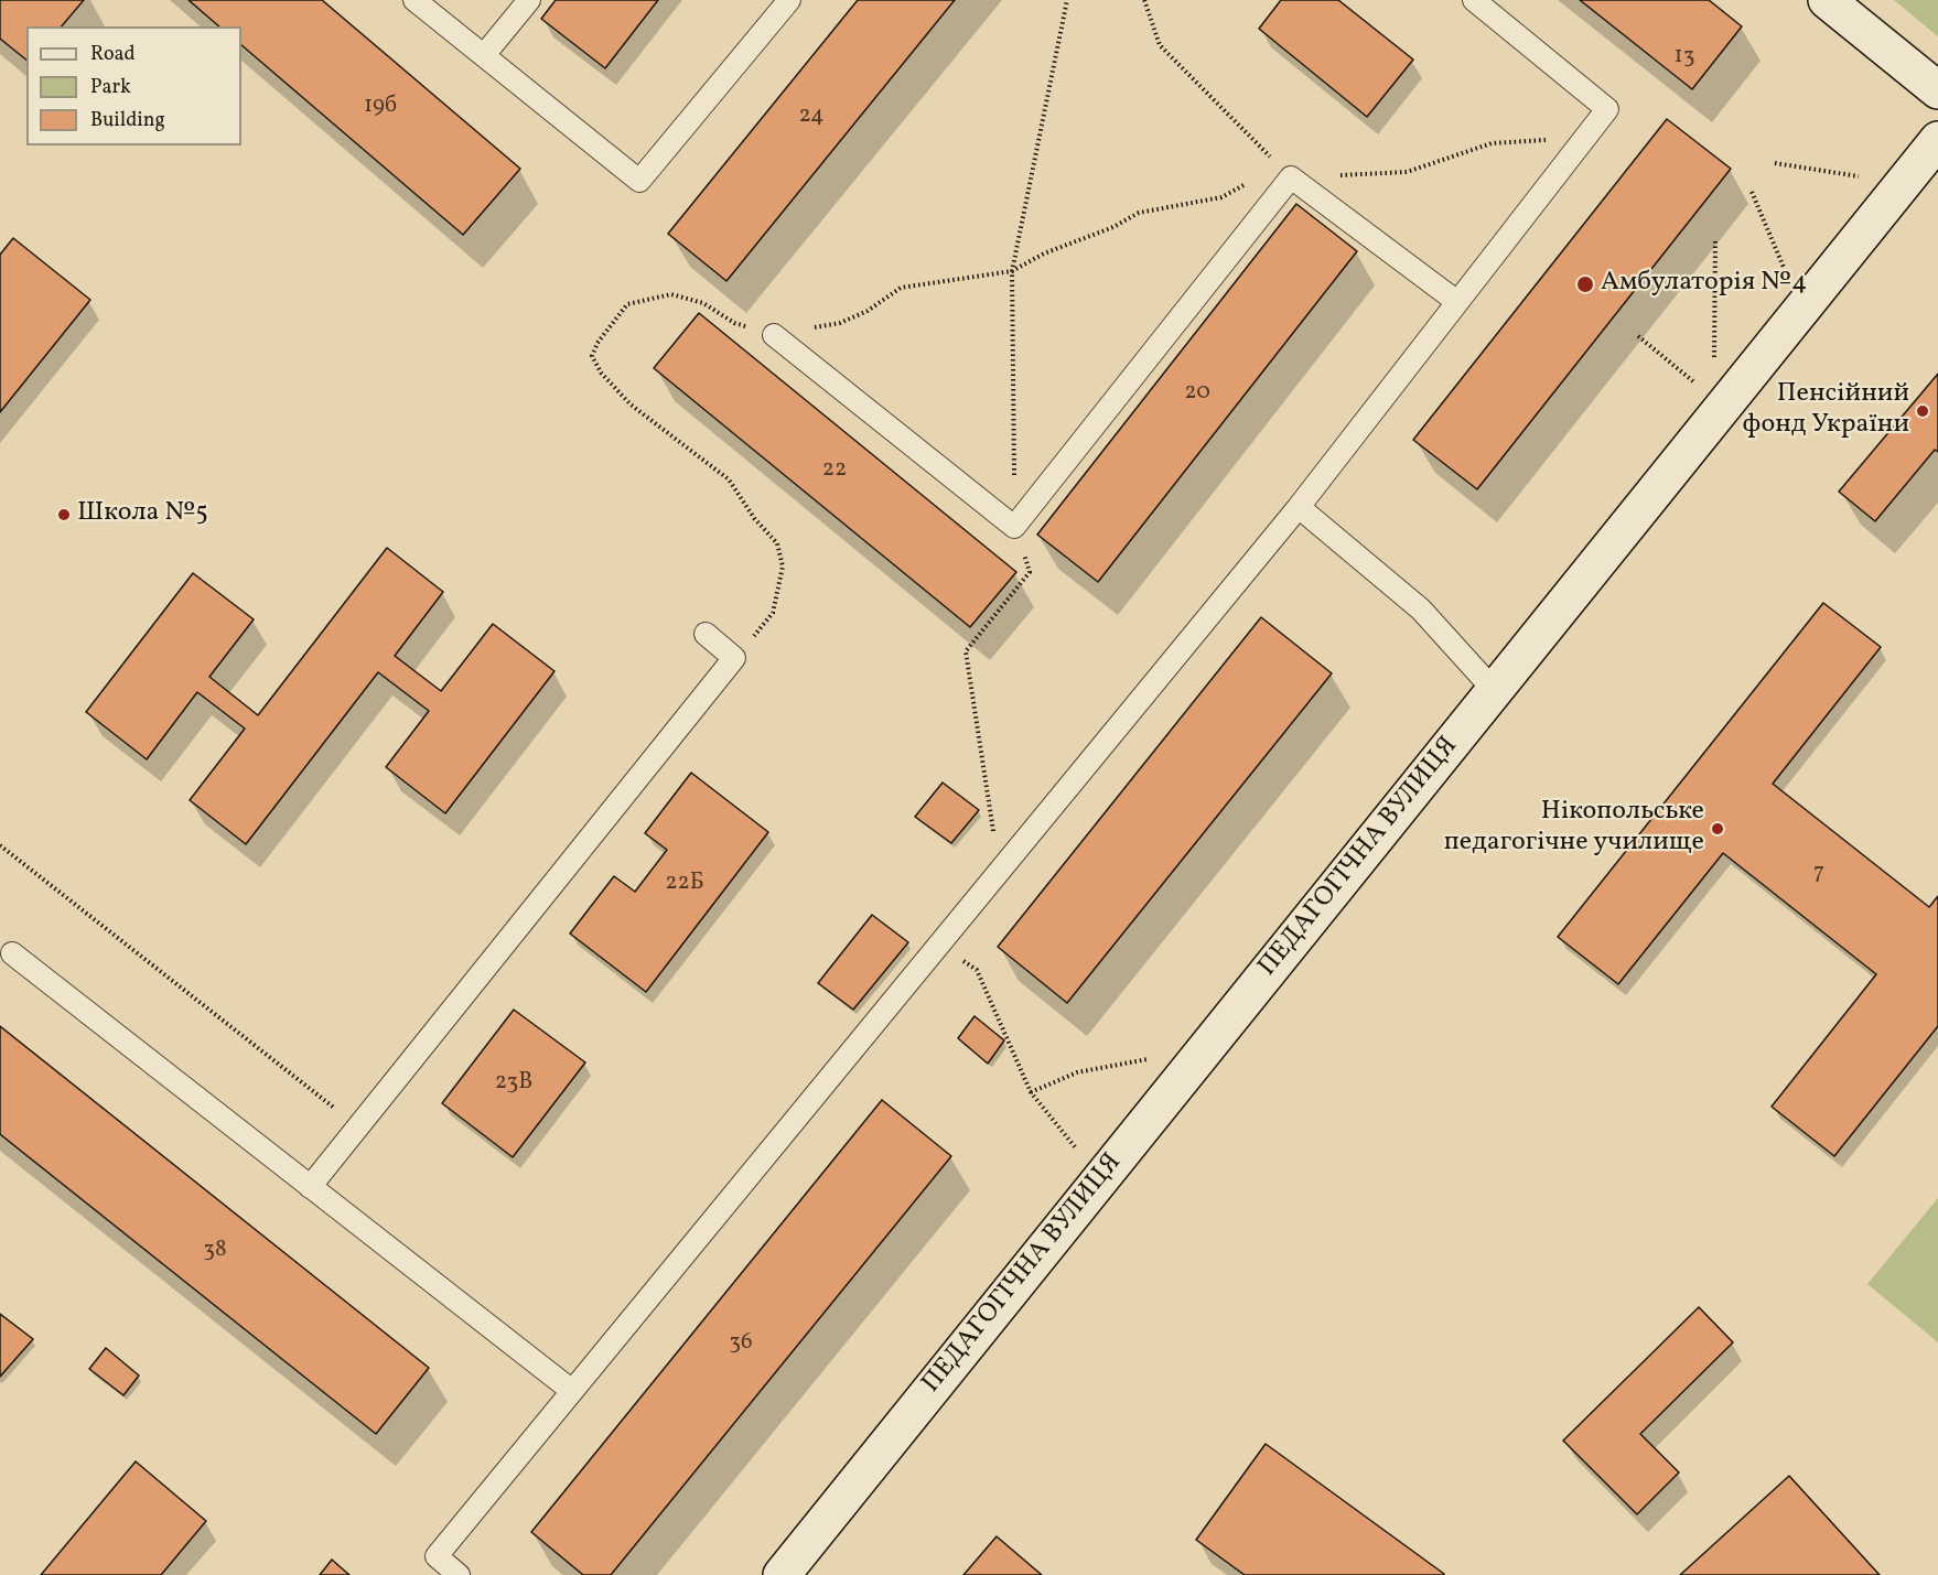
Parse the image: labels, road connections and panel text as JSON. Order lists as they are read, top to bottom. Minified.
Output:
{"streets":{"main road":["ПЕДАГОГІЧНА ВУЛИЦЯ"]},"places":["Амбулаторія №4","Пенсійний фонд України","Школа №5","Нікопольське педагогічне училище"],"house_numbers":["13","19б","24","20","22","7","22Б","23В","38","36"],"legend":["Road","Park","Building"]}
